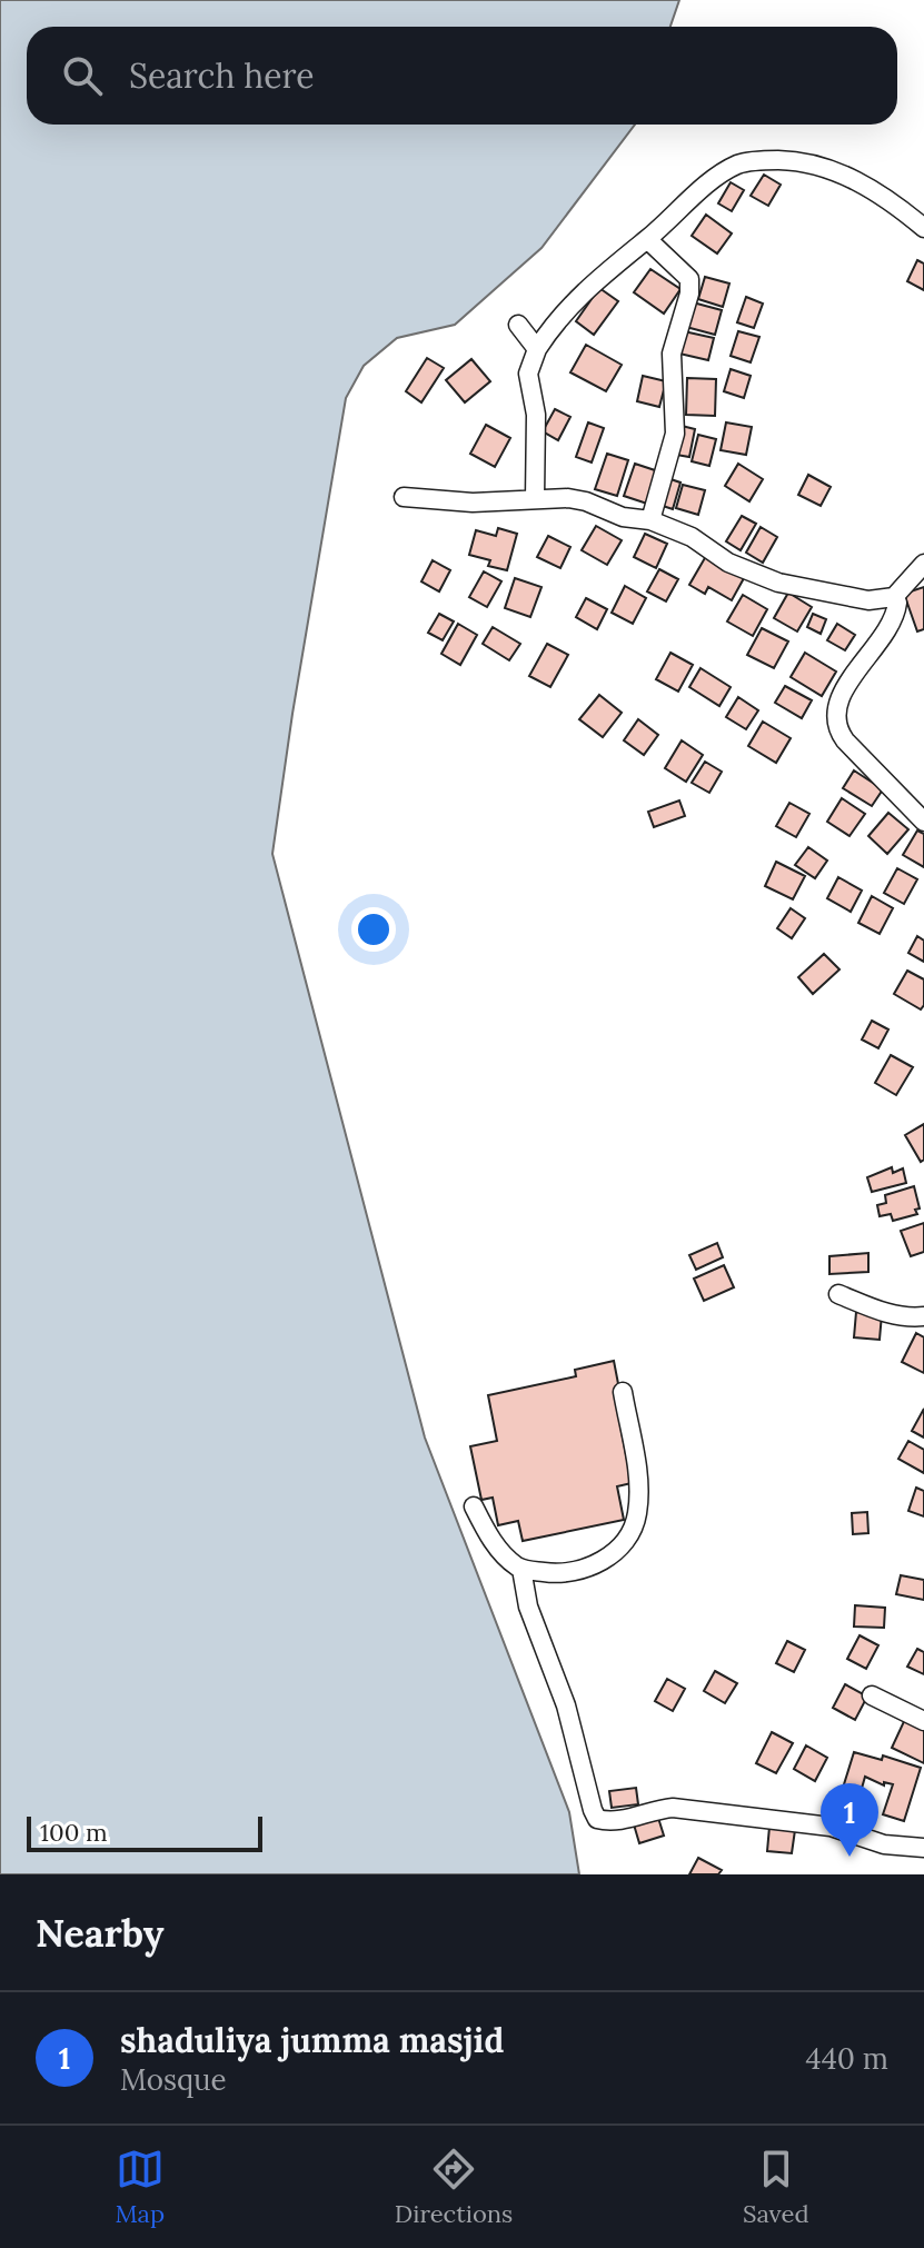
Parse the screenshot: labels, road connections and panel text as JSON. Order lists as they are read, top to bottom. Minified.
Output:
{"scale_bar":"100 m","page":{"search":"Search here","pins":"1","scale":"100 m","heading":"Nearby","list":[{"mark":"1","name":"shaduliya jumma masjid","note":"Mosque","value":"440 m"}],"nav":["Map","Directions","Saved"]}}
